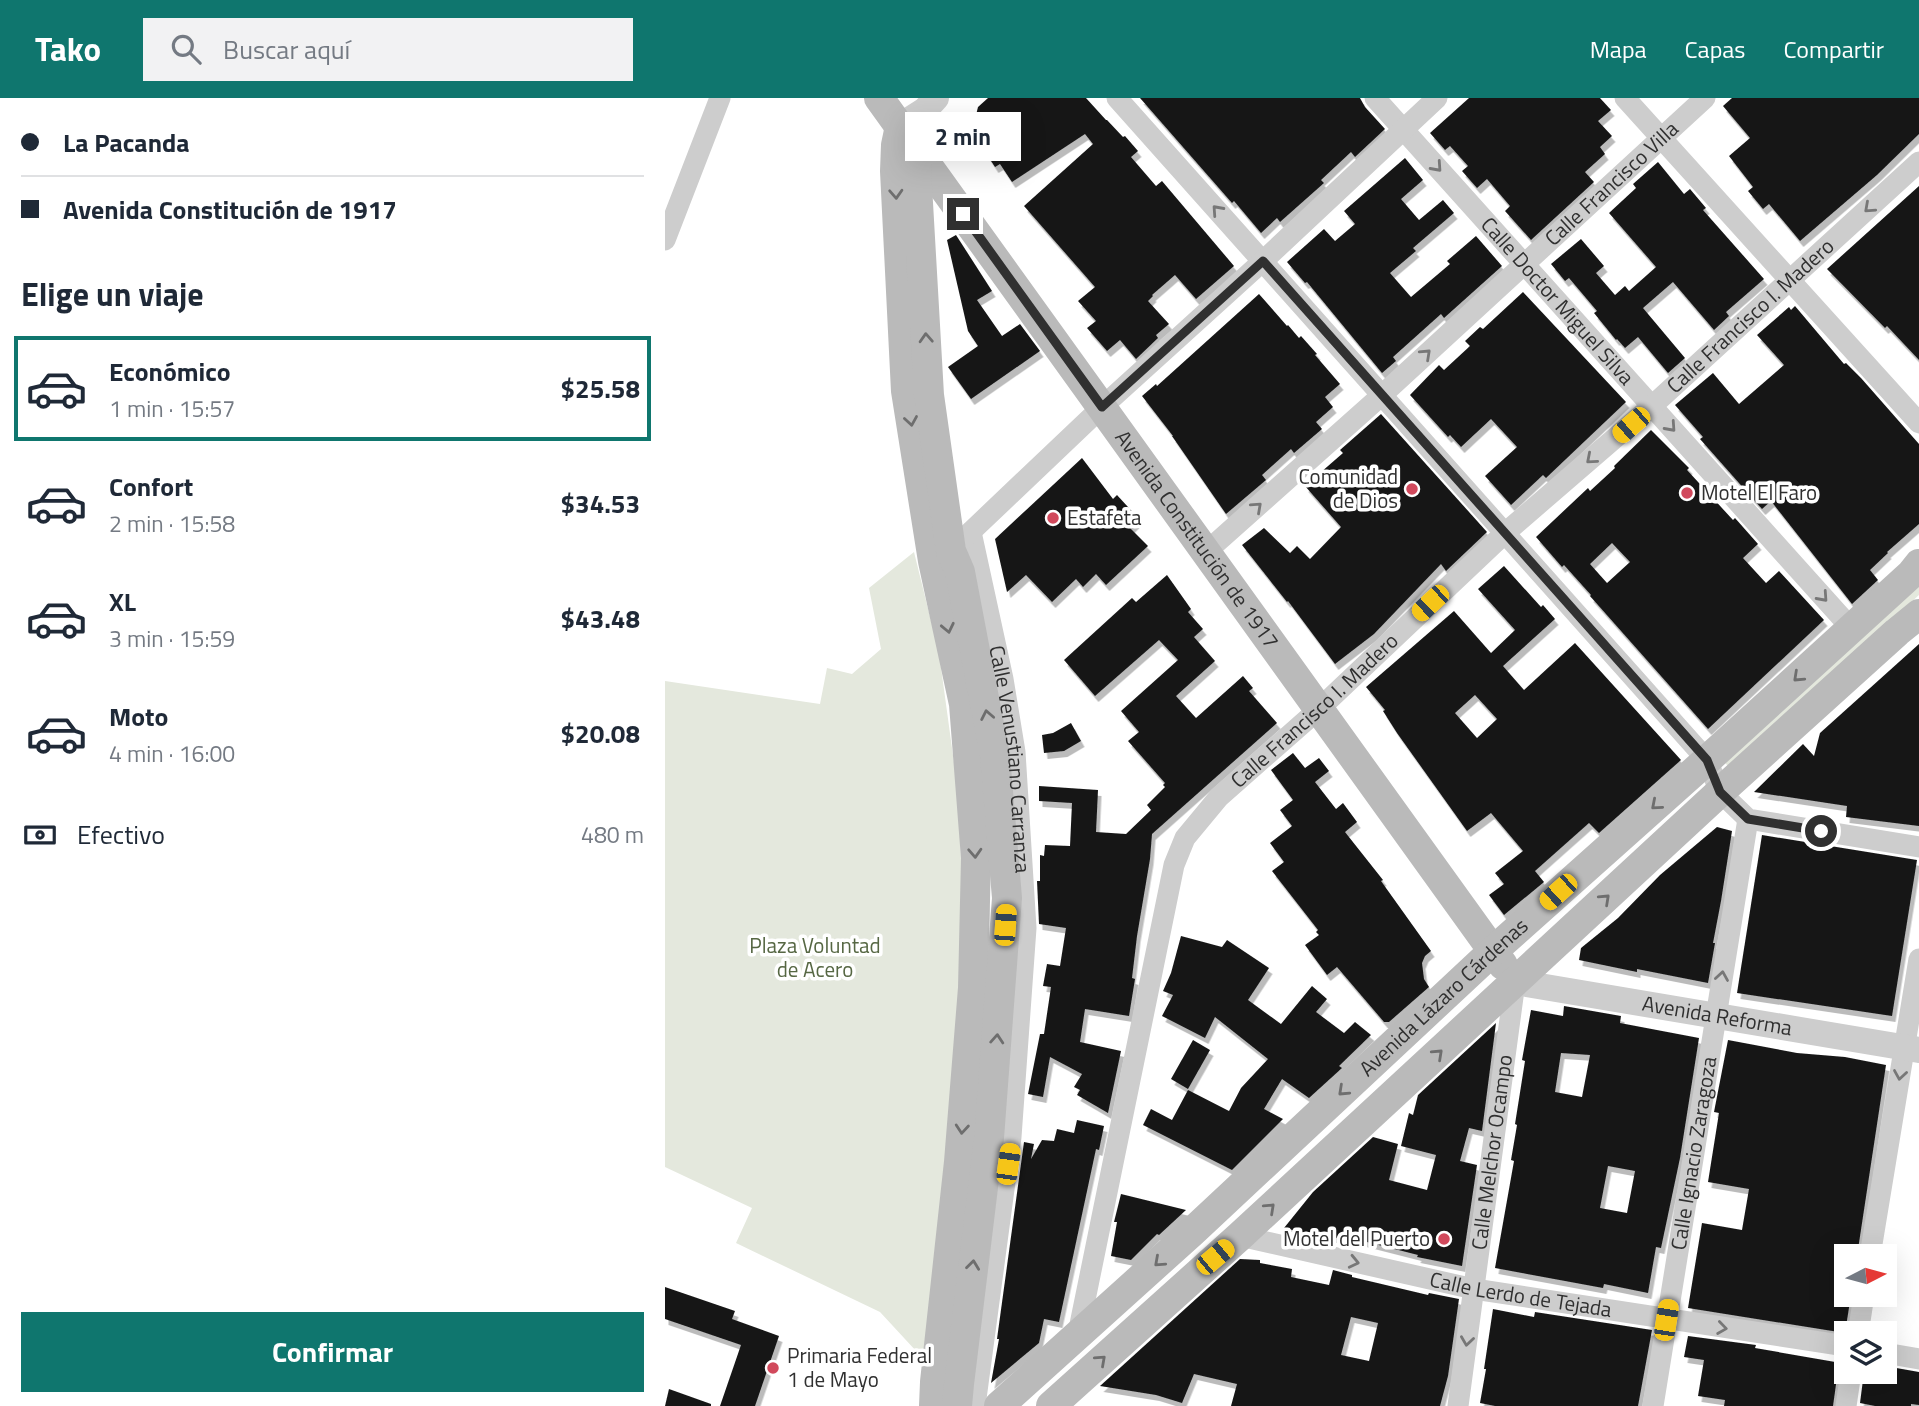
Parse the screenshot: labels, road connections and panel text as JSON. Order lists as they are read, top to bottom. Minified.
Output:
{"streets":{"main road":["Avenida Constitución de 1917","Calle Venustiano Carranza","Avenida Lázaro Cárdenas"],"street":["Calle Francisco Villa","Calle Doctor Miguel Silva","Calle Francisco I. Madero","Avenida Reforma","Calle Melchor Ocampo","Calle Ignacio Zaragoza","Calle Lerdo de Tejada"]},"crossings":[["Calle Francisco Villa","Calle Doctor Miguel Silva"],["Calle Francisco Villa","Avenida Constitución de 1917"],["Calle Doctor Miguel Silva","Calle Francisco I. Madero"],["Calle Doctor Miguel Silva","Avenida Lázaro Cárdenas"],["Calle Francisco I. Madero","Avenida Constitución de 1917"],["Calle Francisco I. Madero","Avenida Lázaro Cárdenas"],["Avenida Constitución de 1917","Calle Venustiano Carranza"],["Avenida Constitución de 1917","Avenida Lázaro Cárdenas"],["Avenida Constitución de 1917","Avenida Reforma"],["Avenida Constitución de 1917","Calle Melchor Ocampo"],["Avenida Lázaro Cárdenas","Avenida Reforma"],["Avenida Lázaro Cárdenas","Calle Melchor Ocampo"],["Avenida Lázaro Cárdenas","Calle Lerdo de Tejada"],["Avenida Reforma","Calle Melchor Ocampo"],["Avenida Reforma","Calle Ignacio Zaragoza"],["Calle Melchor Ocampo","Calle Lerdo de Tejada"],["Calle Ignacio Zaragoza","Calle Lerdo de Tejada"]],"one_way":["Calle Lerdo de Tejada"],"parks":["Plaza Voluntad de Acero"],"places":["Comunidad de Dios","Motel El Faro","Estafeta","Motel del Puerto","Primaria Federal 1 de Mayo"],"north":"right","page":{"header":"Tako","search":"Buscar aquí","nav":["Mapa","Capas","Compartir"],"banner":["La Pacanda","Avenida Constitución de 1917"],"bubble":"2 min","heading":"Elige un viaje","list":[{"name":"Económico","note":"1 min · 15:57","value":"$25.58"},{"name":"Confort","note":"2 min · 15:58","value":"$34.53"},{"name":"XL","note":"3 min · 15:59","value":"$43.48"},{"name":"Moto","note":"4 min · 16:00","value":"$20.08"}],"pay":["Efectivo","480 m"],"buttons":"Confirmar"}}
